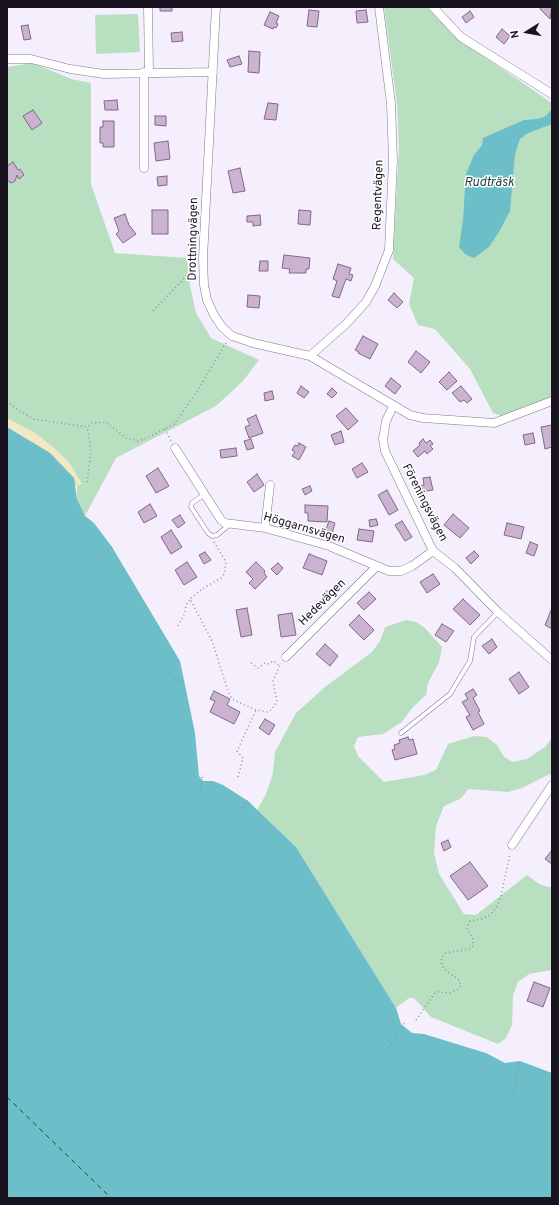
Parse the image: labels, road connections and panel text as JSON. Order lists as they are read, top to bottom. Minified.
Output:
{"streets":{"street":["Regentvägen","Drottningvägen","Föreningsvägen","Höggarnsvägen","Hedevägen"]},"crossings":[["Regentvägen","Drottningvägen"],["Drottningvägen","Föreningsvägen"],["Föreningsvägen","Höggarnsvägen"],["Höggarnsvägen","Hedevägen"]],"water":["Rudträsk"],"north":"left"}
